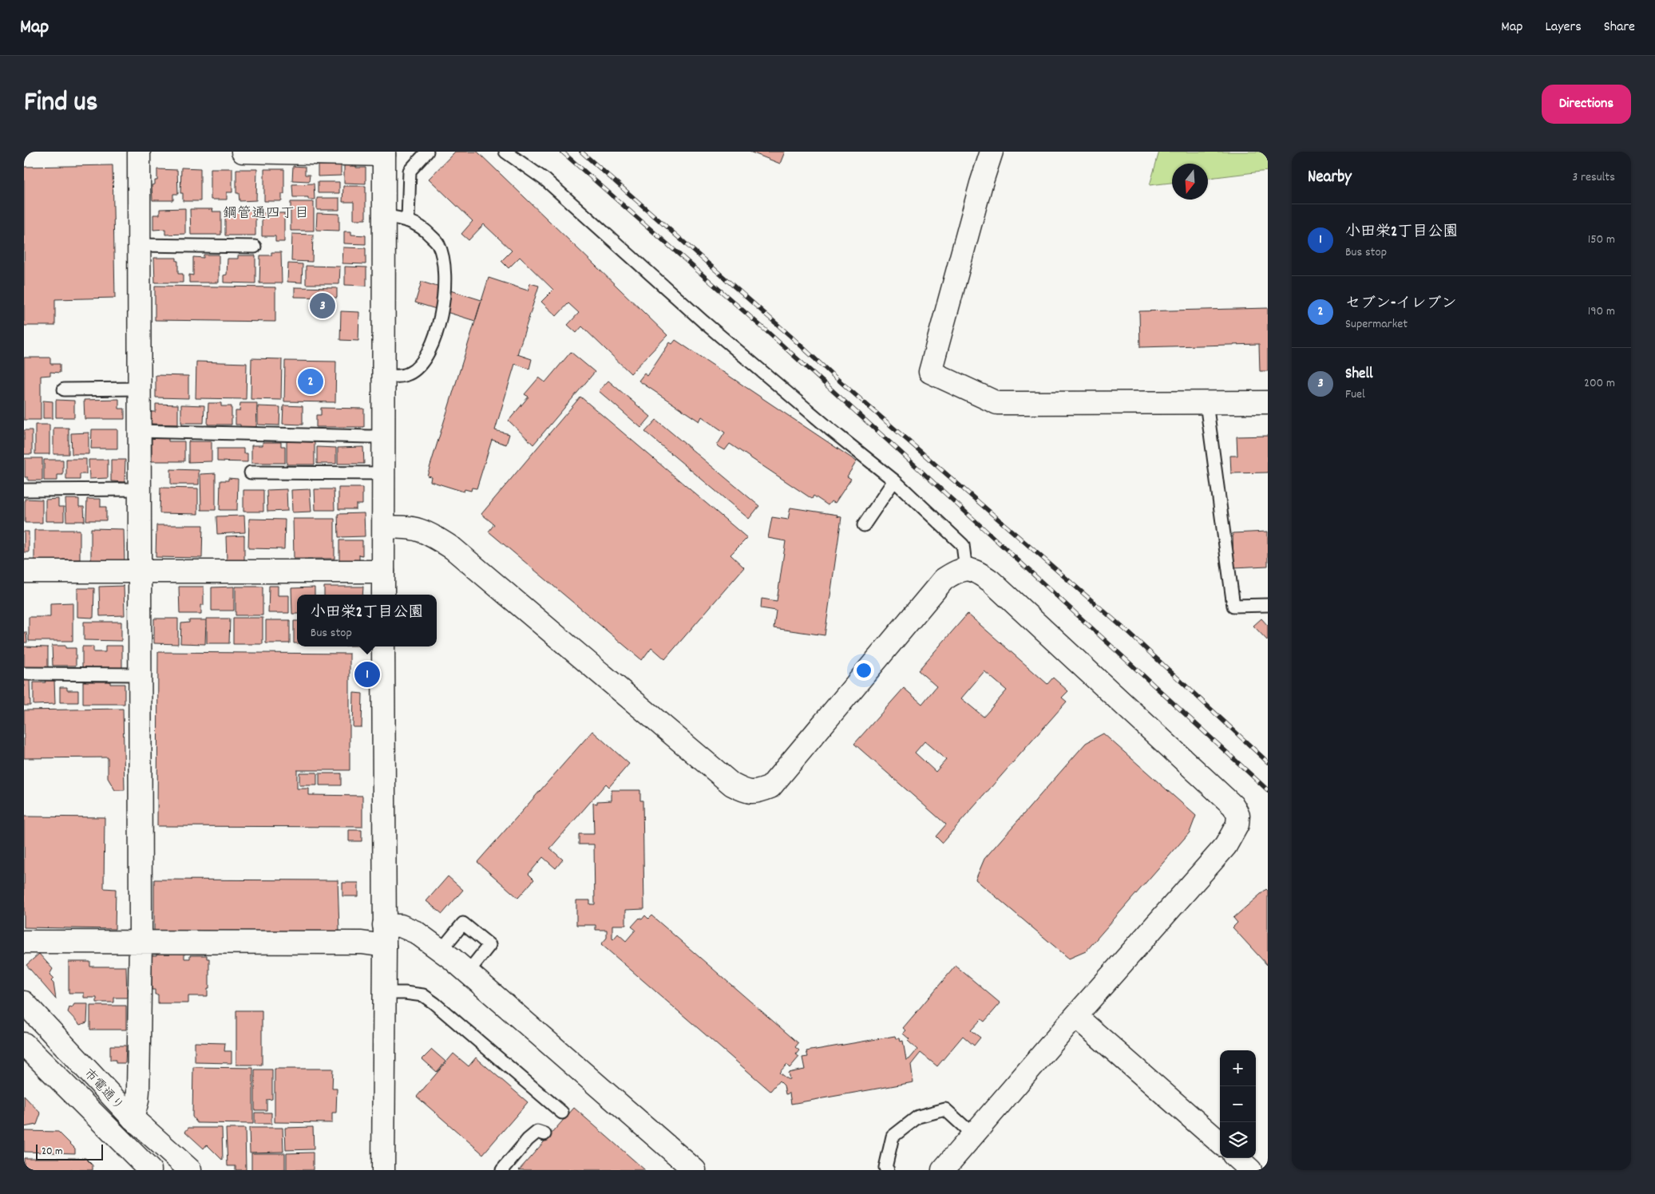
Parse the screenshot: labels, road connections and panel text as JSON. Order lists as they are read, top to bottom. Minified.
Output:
{"streets":{"street":["市電通り"]},"districts":["鋼管通四丁目"],"scale_bar":"20 m","north":"bottom","page":{"header":"Map","nav":["Map","Layers","Share"],"title":"Find us","buttons":"Directions","heading":["Nearby","3 results"],"list":[{"mark":"1","name":"小田栄2丁目公園","note":"Bus stop","value":"150 m"},{"mark":"2","name":"セブン-イレブン","note":"Supermarket","value":"190 m"},{"mark":"3","name":"Shell","note":"Fuel","value":"200 m"}],"pins":["3","2","1"],"popup":["小田栄2丁目公園","Bus stop"],"map_buttons":["+","−"],"scale":"20 m"}}
